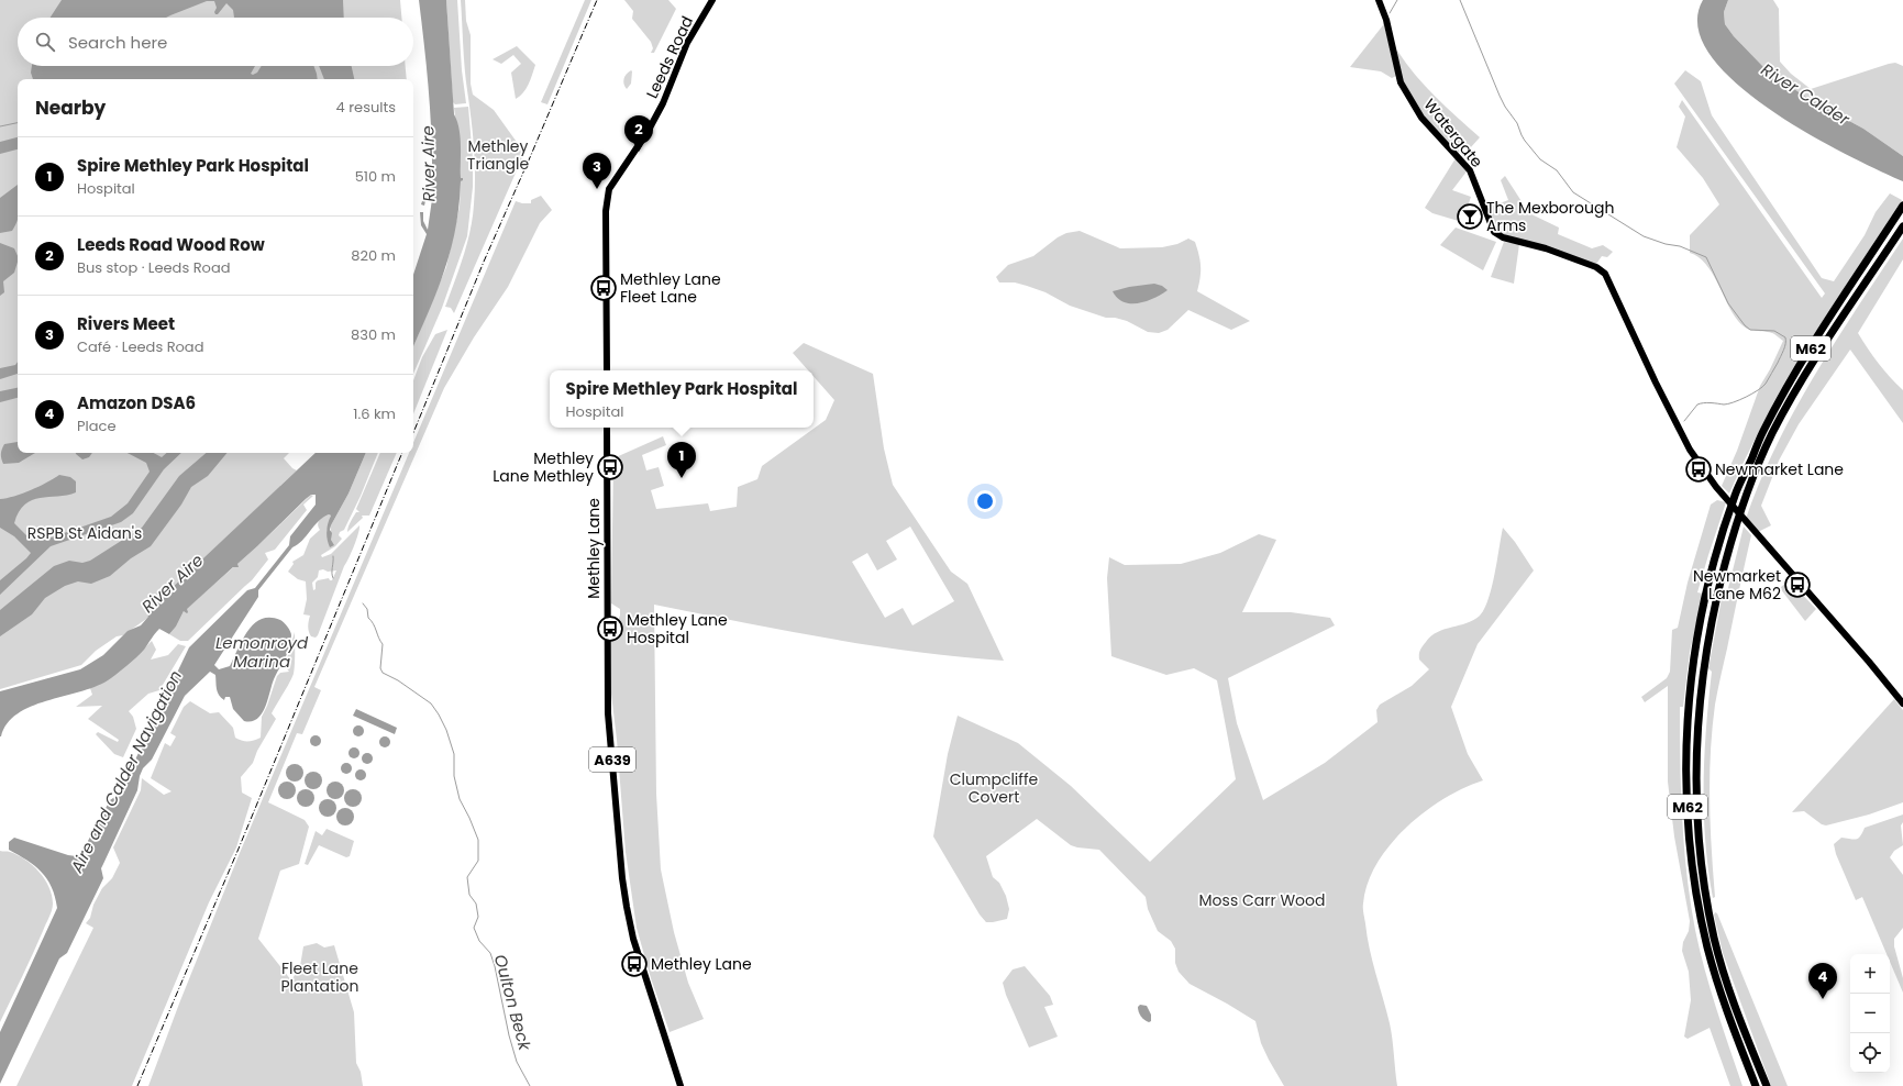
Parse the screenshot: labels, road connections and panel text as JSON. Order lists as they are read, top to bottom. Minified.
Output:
{"streets":{"highway":["M62"],"main road":["Leeds Road","Watergate","Methley Lane","A639"]},"water":["River Calder","River Aire","Lemonroyd Marina","Aire and Calder Navigation","Oulton Beck"],"parks":["Methley Triangle","RSPB St Aidan's","Clumpcliffe Covert","Moss Carr Wood","Fleet Lane Plantation"],"places":{"bar":["The Mexborough Arms"],"bus stop":["Methley Lane Fleet Lane","Methley Lane Methley","Newmarket Lane","Newmarket Lane M62","Methley Lane Hospital","Methley Lane"]},"page":{"search":"Search here","heading":["Nearby","4 results"],"pins":["2","3","1","4"],"list":[{"mark":"1","name":"Spire Methley Park Hospital","note":"Hospital","value":"510 m"},{"mark":"2","name":"Leeds Road Wood Row","note":"Bus stop · Leeds Road","value":"820 m"},{"mark":"3","name":"Rivers Meet","note":"Café · Leeds Road","value":"830 m"},{"mark":"4","name":"Amazon DSA6","note":"Place","value":"1.6 km"}],"popup":["Spire Methley Park Hospital","Hospital"],"map_buttons":["+","−"]}}
